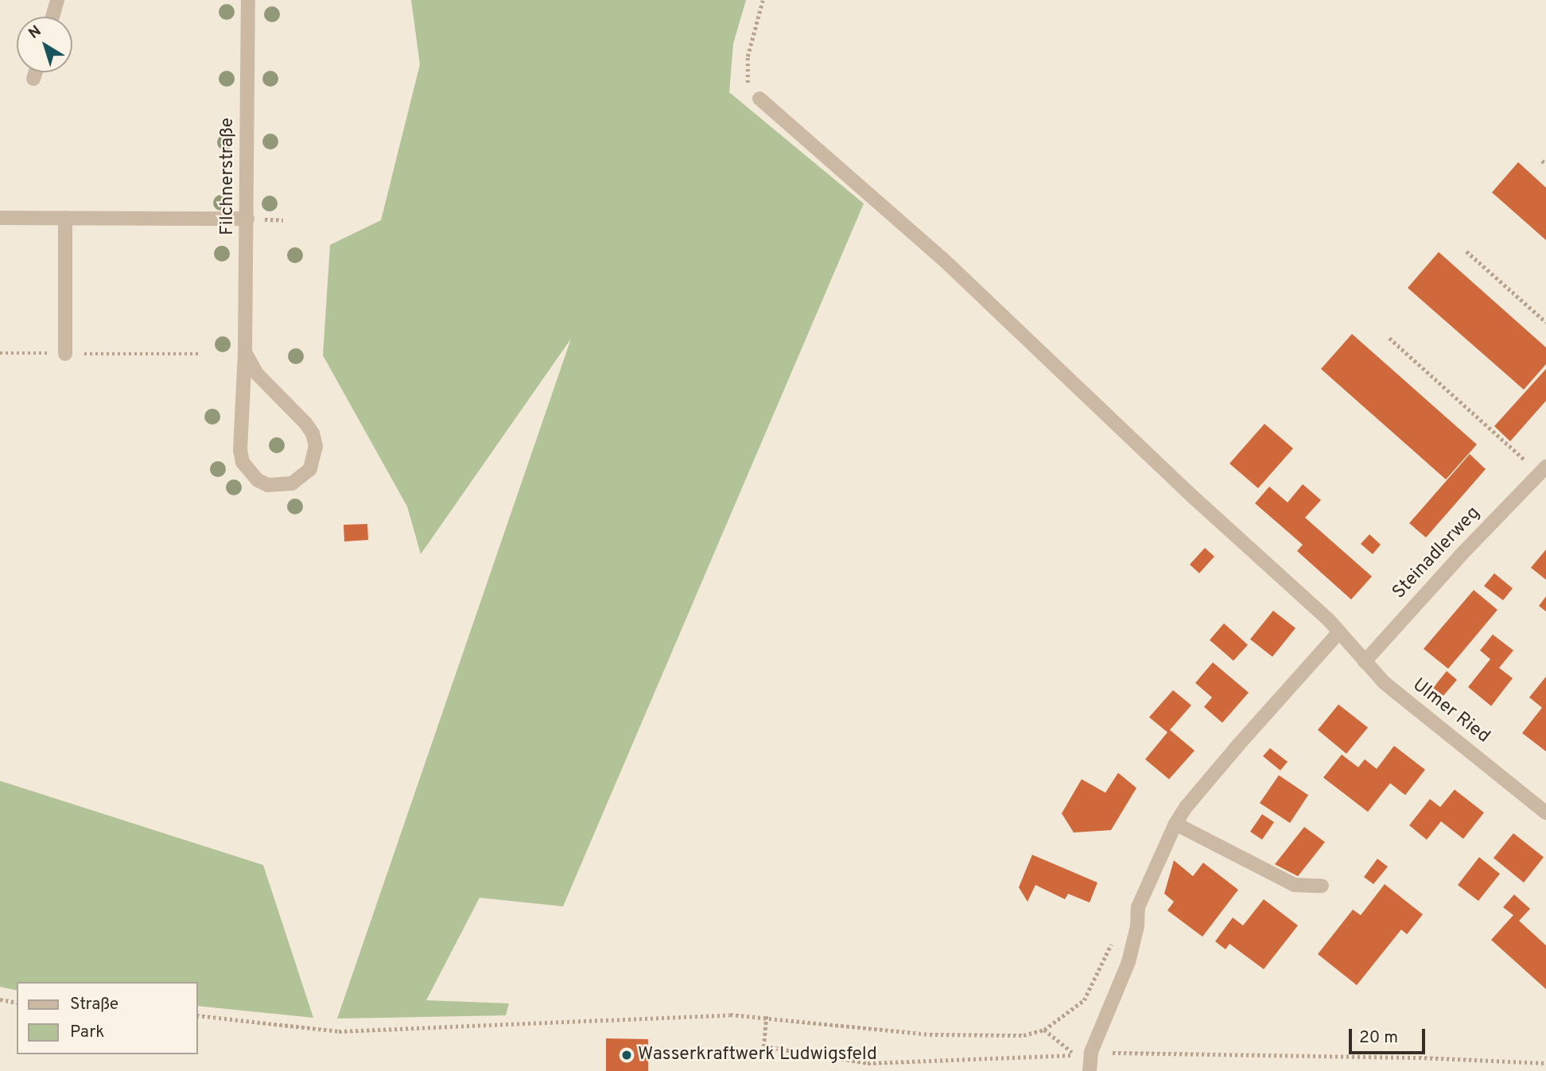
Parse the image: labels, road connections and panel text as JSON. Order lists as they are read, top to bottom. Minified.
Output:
{"streets":{"street":["Filchnerstraße","Steinadlerweg","Ulmer Ried"]},"crossings":[["Steinadlerweg","Ulmer Ried"]],"places":["Wasserkraftwerk Ludwigsfeld"],"legend":["Straße","Park"],"scale_bar":"20 m","north":"top left"}
